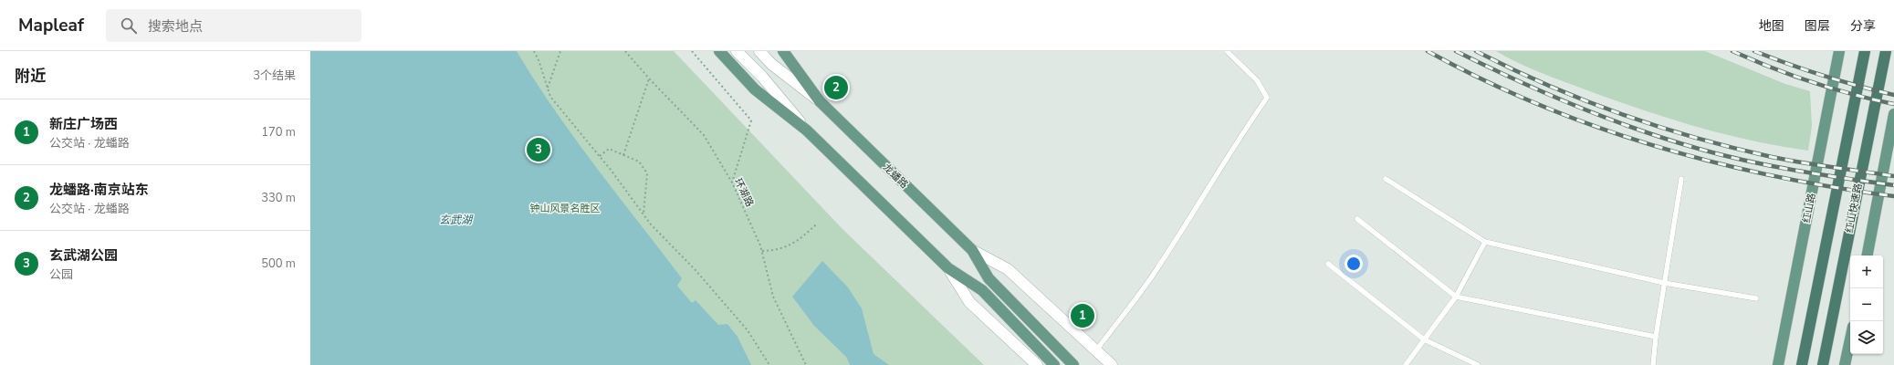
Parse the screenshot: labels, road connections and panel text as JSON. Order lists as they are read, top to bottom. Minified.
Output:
{"streets":{"highway":["红山快速路"],"main road":["龙蟠路","红山路"],"path":["环湖路"]},"water":["玄武湖"],"parks":["钟山风景名胜区"],"page":{"header":"Mapleaf","search":"搜索地点","nav":["地图","图层","分享"],"heading":["附近","3个结果"],"pins":["2","3","1"],"list":[{"mark":"1","name":"新庄广场西","note":"公交站 · 龙蟠路","value":"170 m"},{"mark":"2","name":"龙蟠路·南京站东","note":"公交站 · 龙蟠路","value":"330 m"},{"mark":"3","name":"玄武湖公园","note":"公园","value":"500 m"}],"map_buttons":["+","−"]}}
